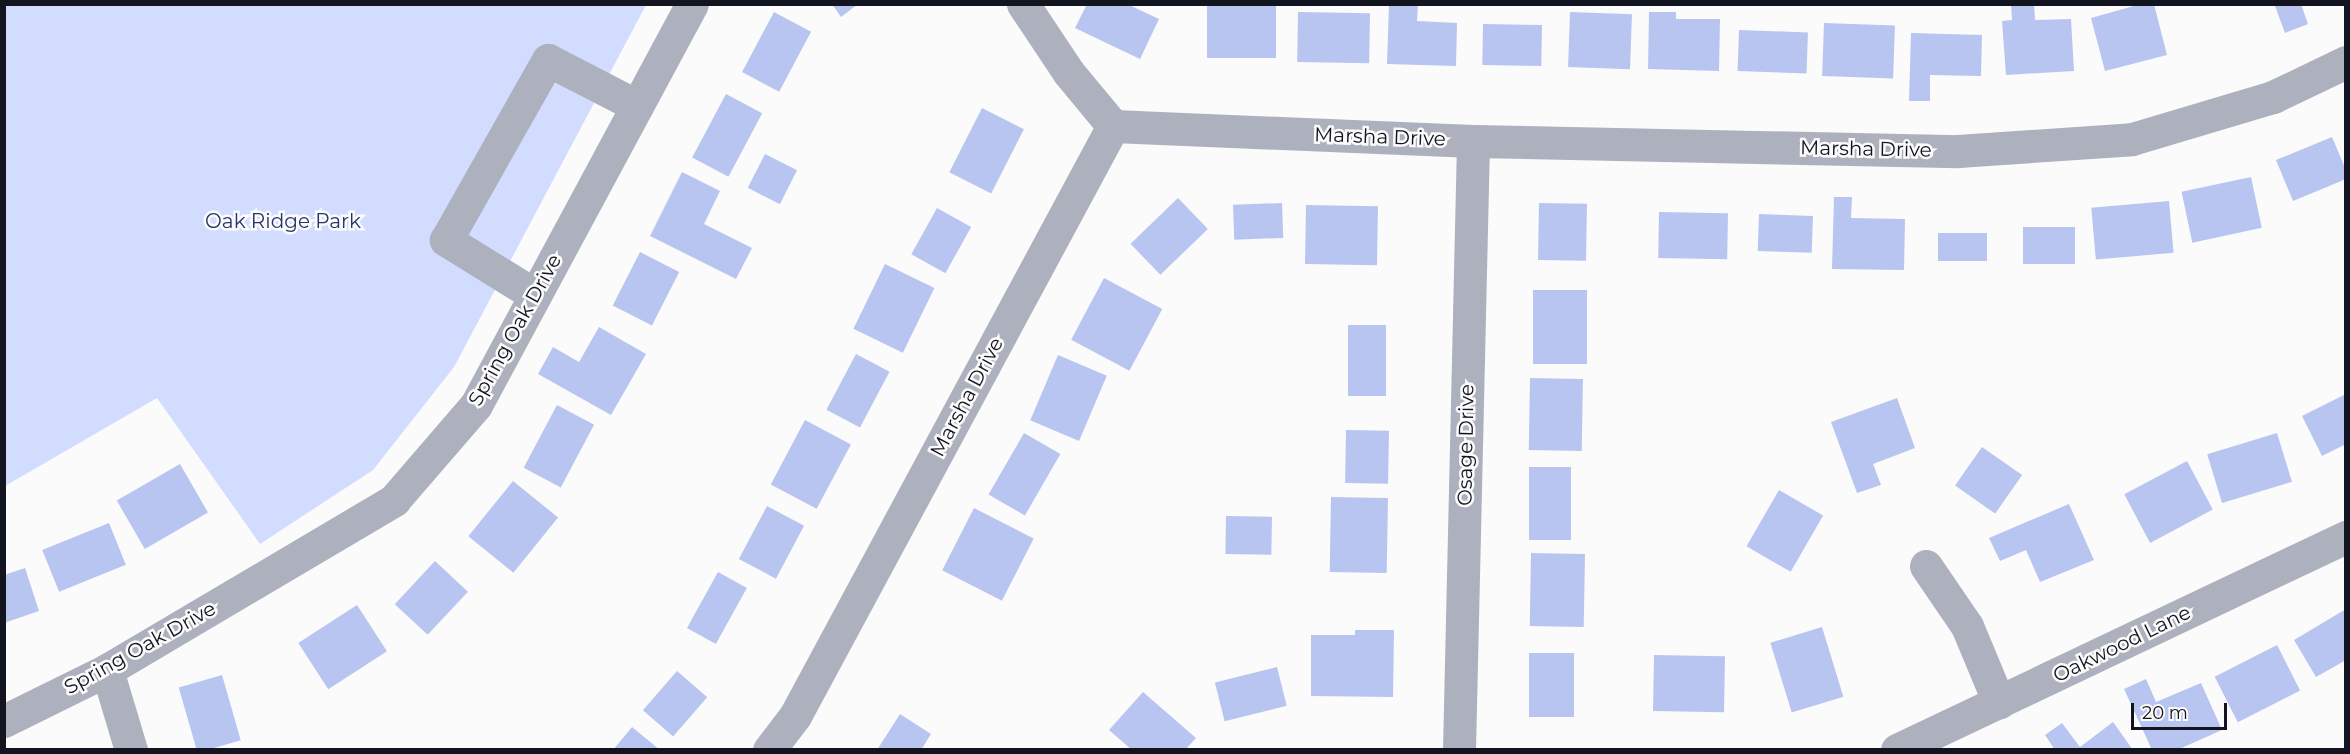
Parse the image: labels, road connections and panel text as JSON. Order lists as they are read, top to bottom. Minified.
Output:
{"streets":{"street":["Marsha Drive","Spring Oak Drive","Osage Drive","Oakwood Lane"]},"crossings":[["Marsha Drive","Osage Drive"]],"parks":["Oak Ridge Park"],"scale_bar":"20 m"}
